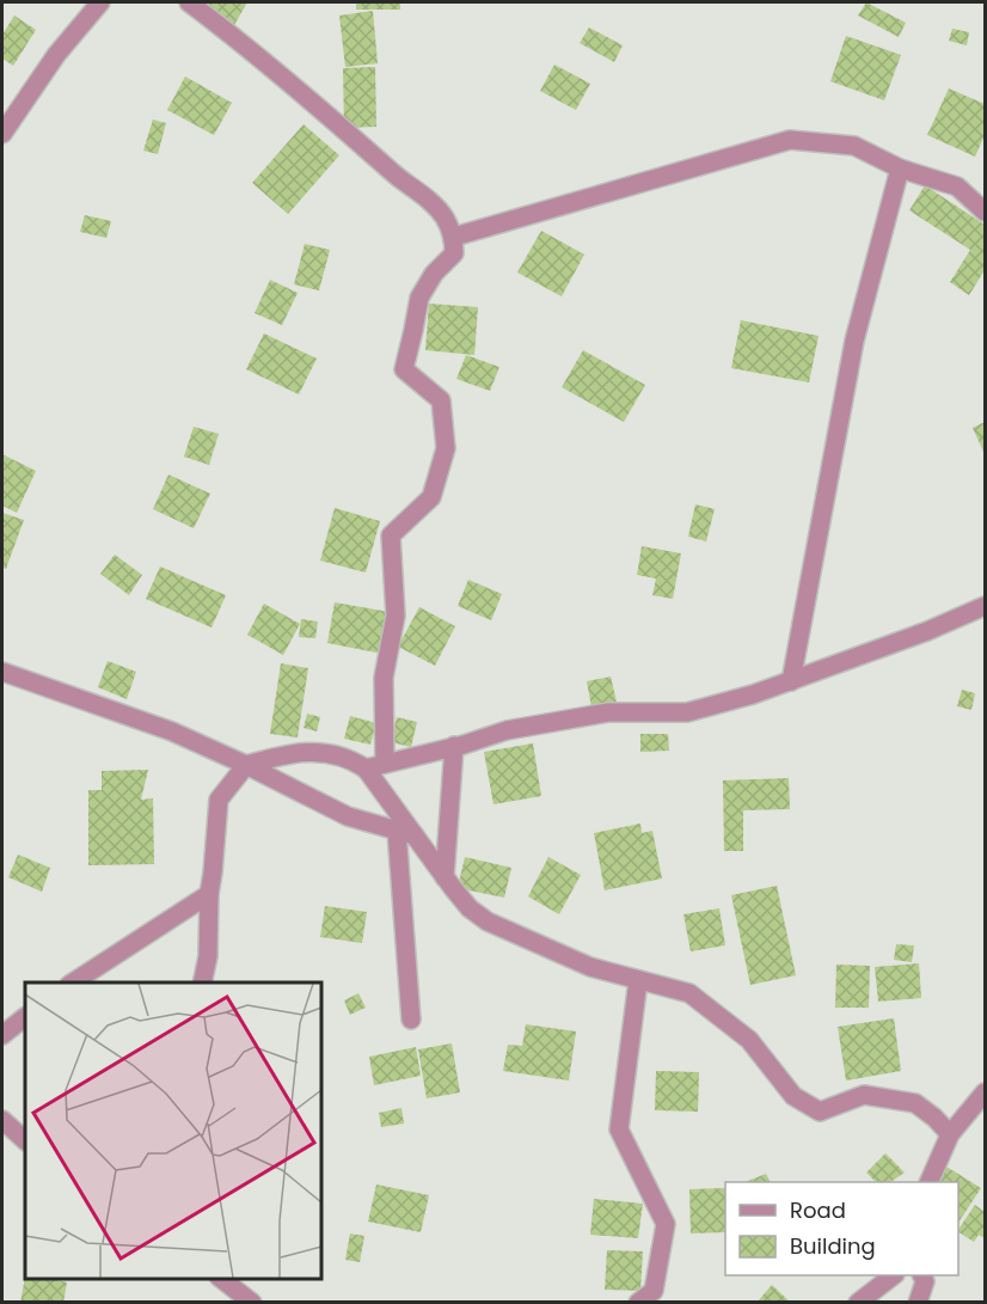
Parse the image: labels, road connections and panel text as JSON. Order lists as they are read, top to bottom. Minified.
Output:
{"legend":["Road","Building"]}
